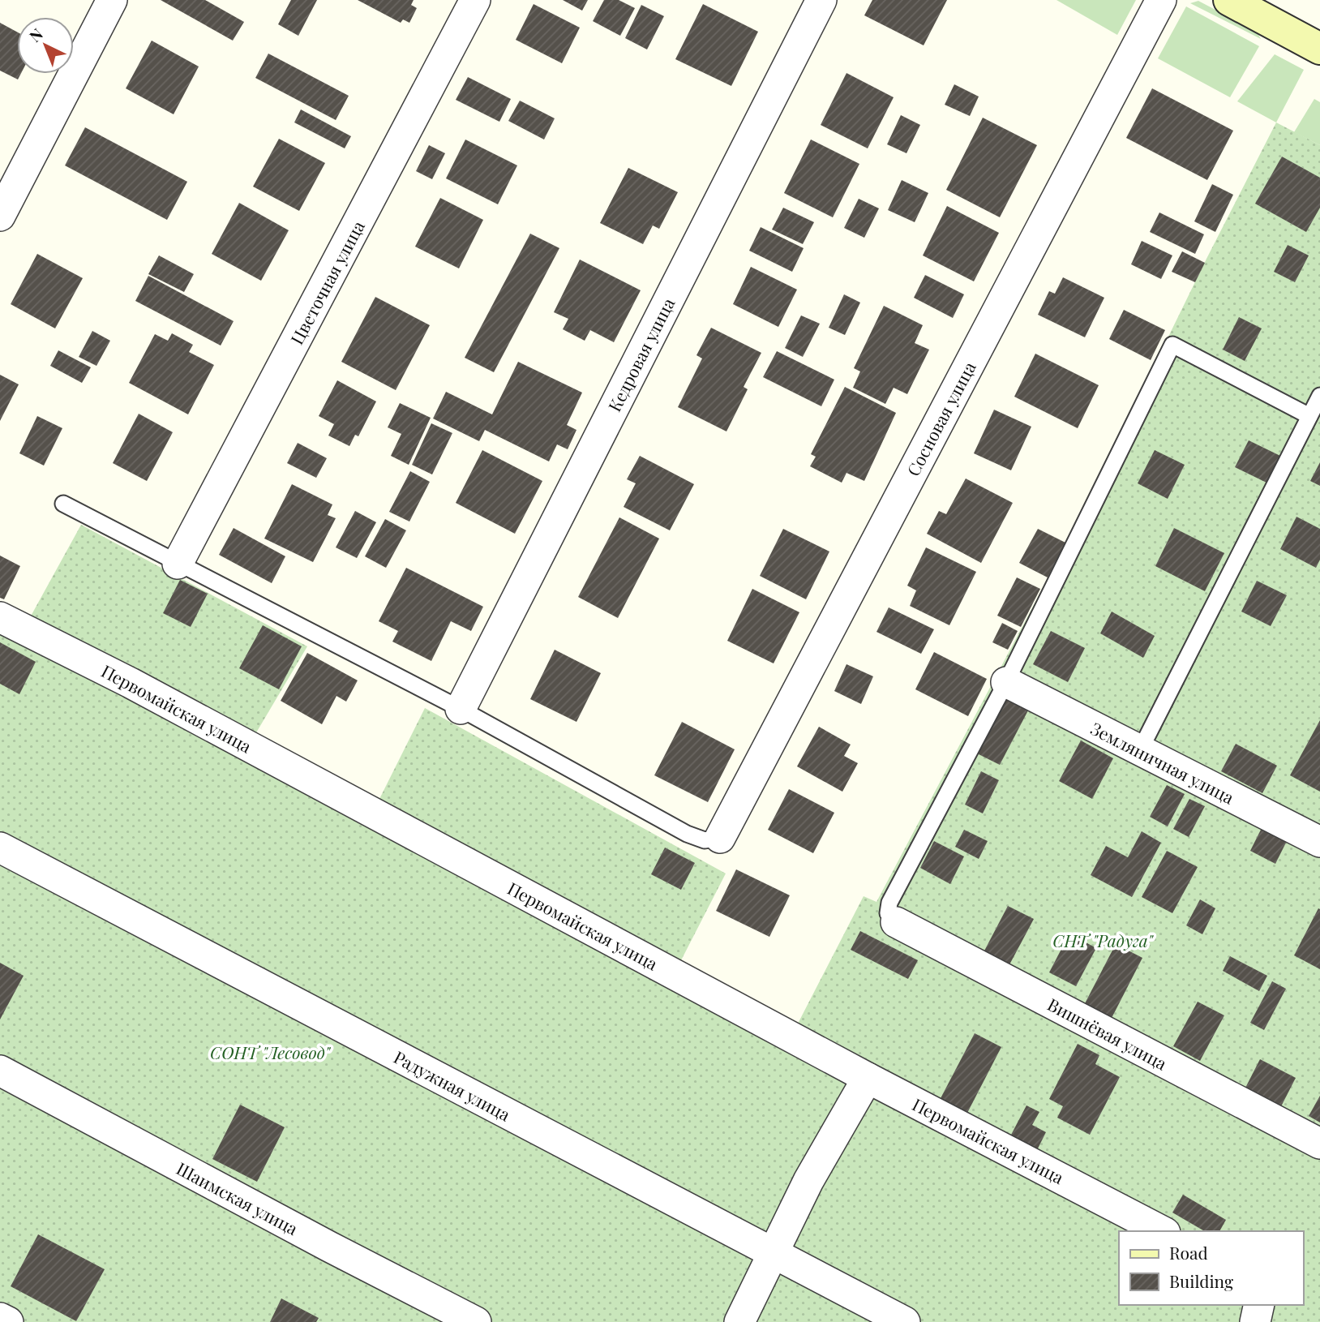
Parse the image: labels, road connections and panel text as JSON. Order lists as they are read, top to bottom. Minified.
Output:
{"streets":{"street":["Цветочная улица","Кедровая улица","Сосновая улица","Первомайская улица","Земляничная улица","Вишнёвая улица","Радужная улица","Шаимская улица"]},"parks":["СНТ \"Радуга\"","СОНТ \"Лесовод\""],"legend":["Road","Building"],"north":"top left"}
